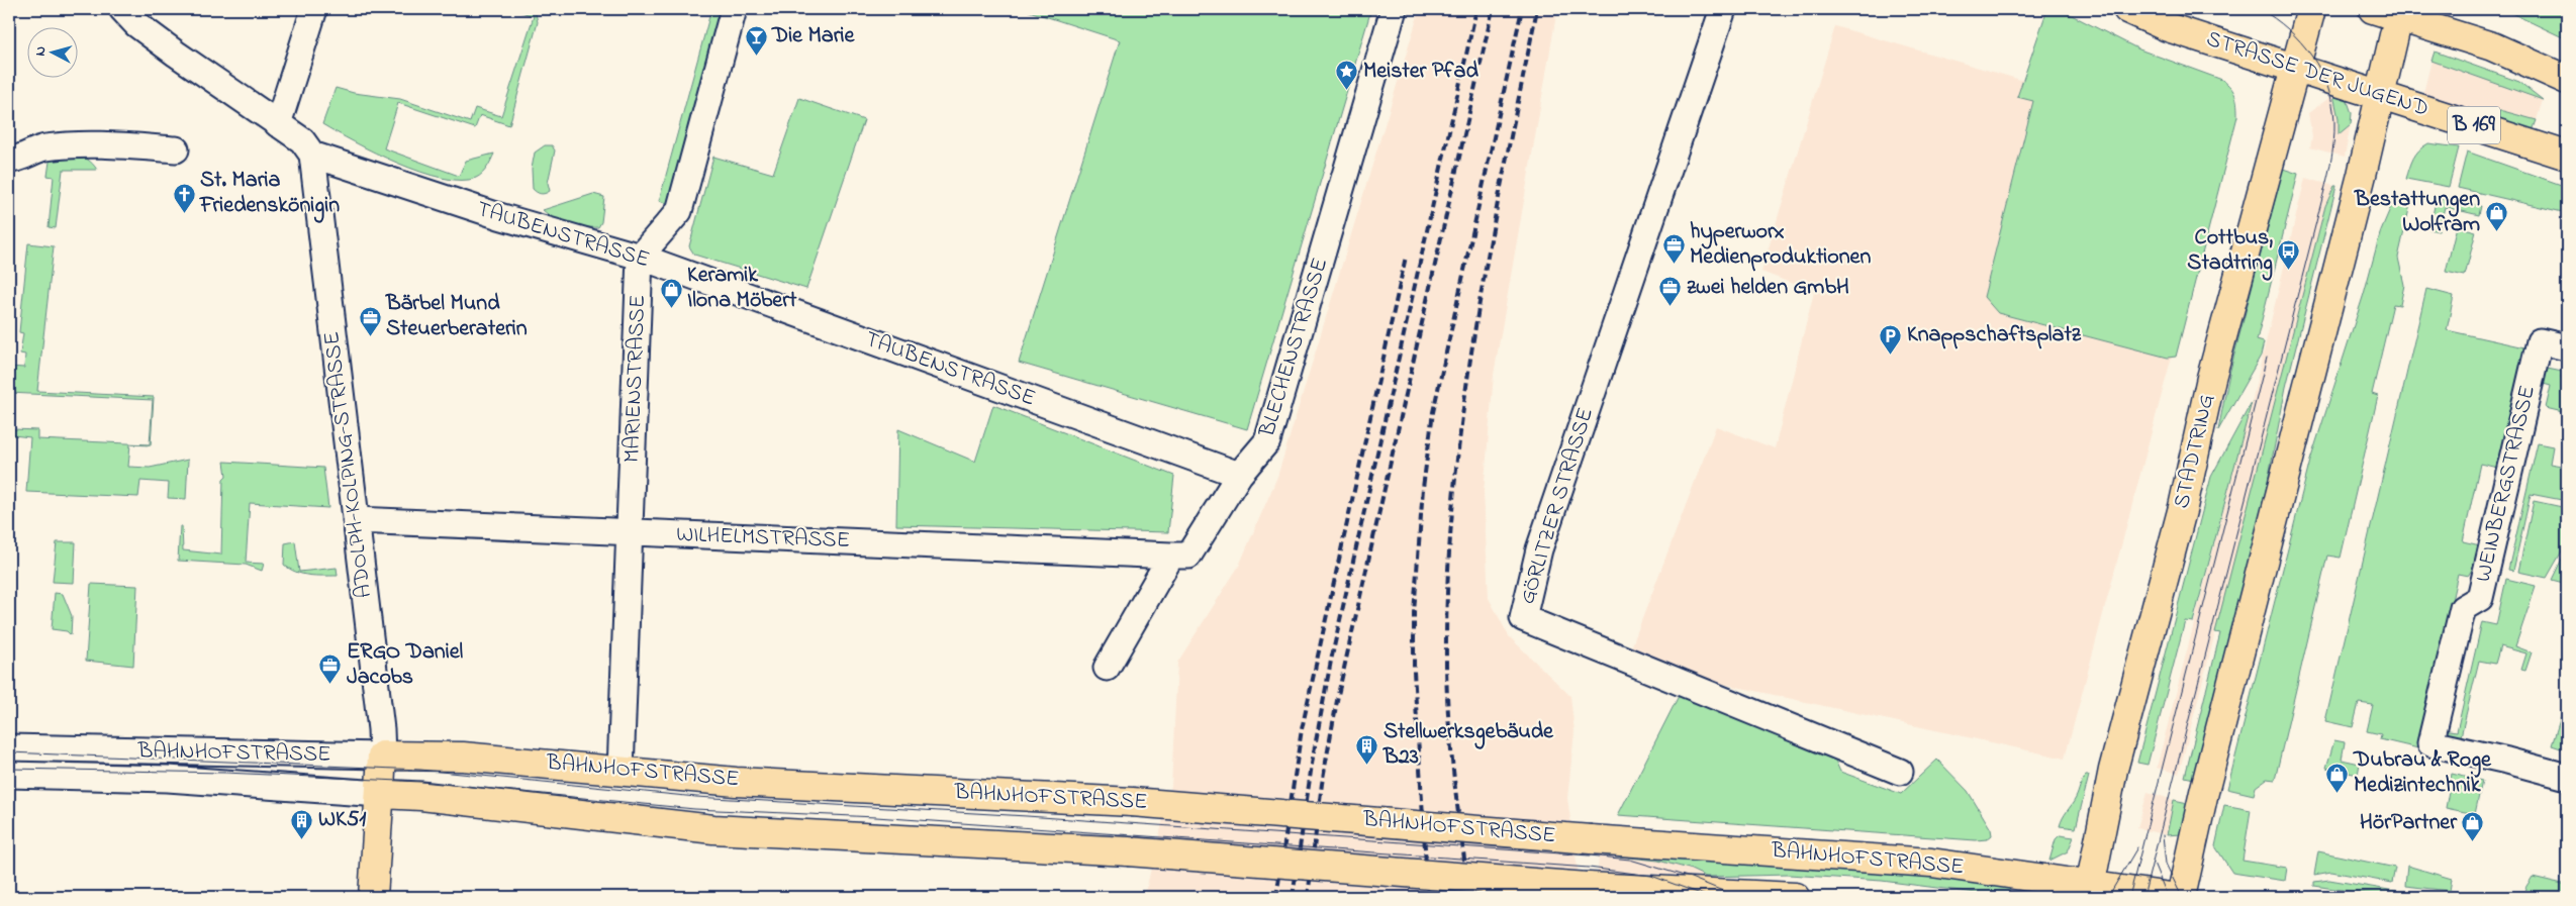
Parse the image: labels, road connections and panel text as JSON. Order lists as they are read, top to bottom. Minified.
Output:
{"streets":{"main road":["STRASSE DER JUGEND","B 169","STADTRING","BAHNHOFSTRASSE"],"street":["TAUBENSTRASSE","BLECHENSTRASSE","MARIENSTRASSE","ADOLPH-KOLPING-STRASSE","WEINBERGSTRASSE","GÖRLITZER STRASSE","WILHELMSTRASSE"]},"crossings":[["STRASSE DER JUGEND","STADTRING"],["TAUBENSTRASSE","BLECHENSTRASSE"],["TAUBENSTRASSE","MARIENSTRASSE"],["TAUBENSTRASSE","ADOLPH-KOLPING-STRASSE"],["BLECHENSTRASSE","WILHELMSTRASSE"],["MARIENSTRASSE","WILHELMSTRASSE"],["MARIENSTRASSE","BAHNHOFSTRASSE"],["STADTRING","BAHNHOFSTRASSE"],["ADOLPH-KOLPING-STRASSE","WILHELMSTRASSE"],["ADOLPH-KOLPING-STRASSE","BAHNHOFSTRASSE"]],"places":{"bar":["Die Marie"],"place":["Meister Pfad"],"church":["St. Maria Friedenskönigin"],"shop":["Bestattungen Wolfram","Keramik Ilona Möbert","Dubrau & Roge Medizintechnik","HörPartner"],"office":["hyperworx Medienproduktionen","zwei helden GmbH","Bärbel Mund Steuerberaterin","ERGO Daniel Jacobs"],"bus stop":["Cottbus, Stadtring"],"parking":["Knappschaftsplatz"],"building":["Stellwerksgebäude B23","WK51"]},"north":"left"}
